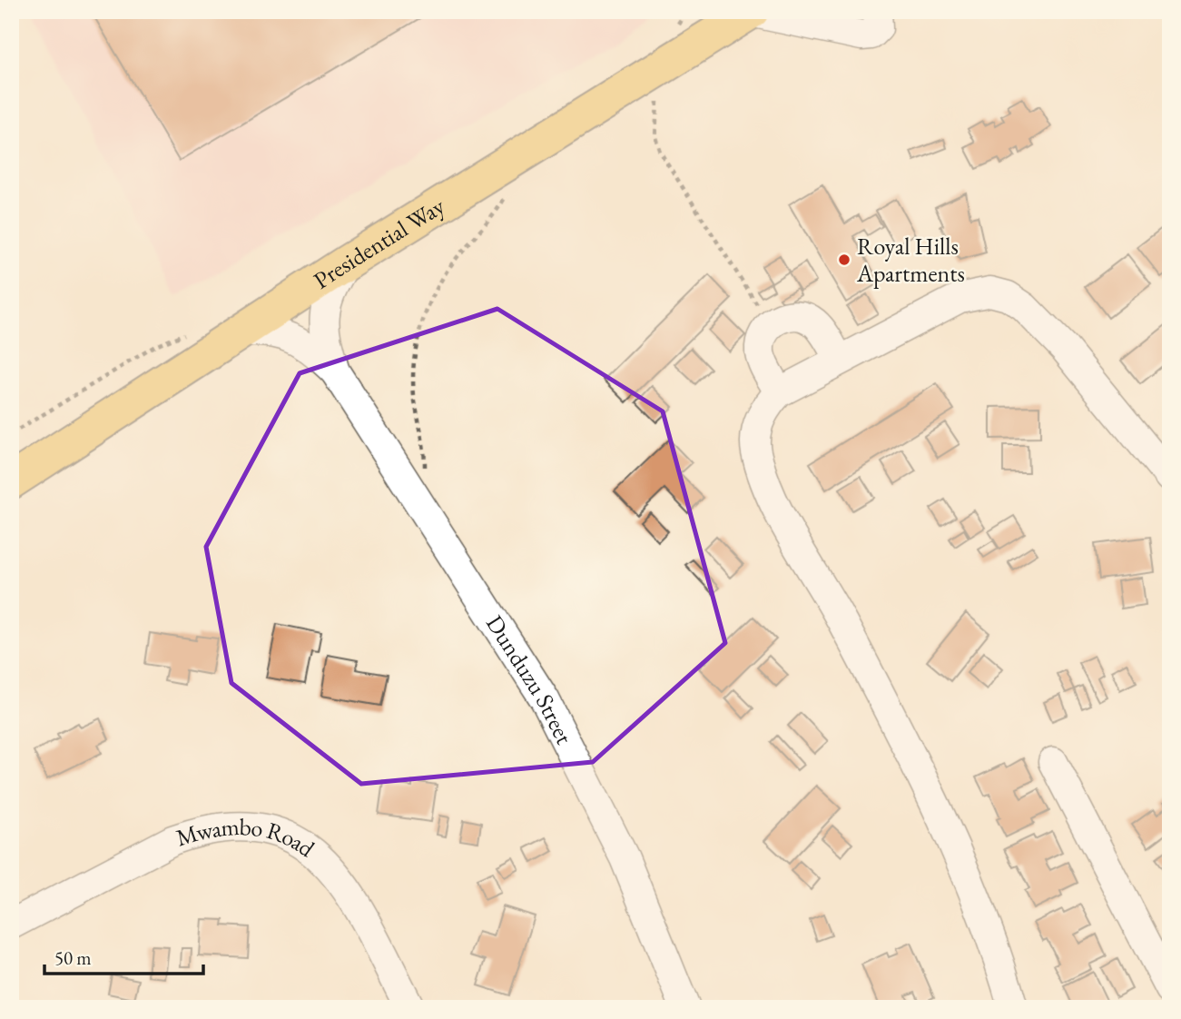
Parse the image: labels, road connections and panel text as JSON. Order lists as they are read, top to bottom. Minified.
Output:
{"streets":{"main road":["Presidential Way"],"street":["Dunduzu Street","Mwambo Road"]},"crossings":[["Presidential Way","Dunduzu Street"]],"places":["Royal Hills Apartments"],"scale_bar":"50 m"}
